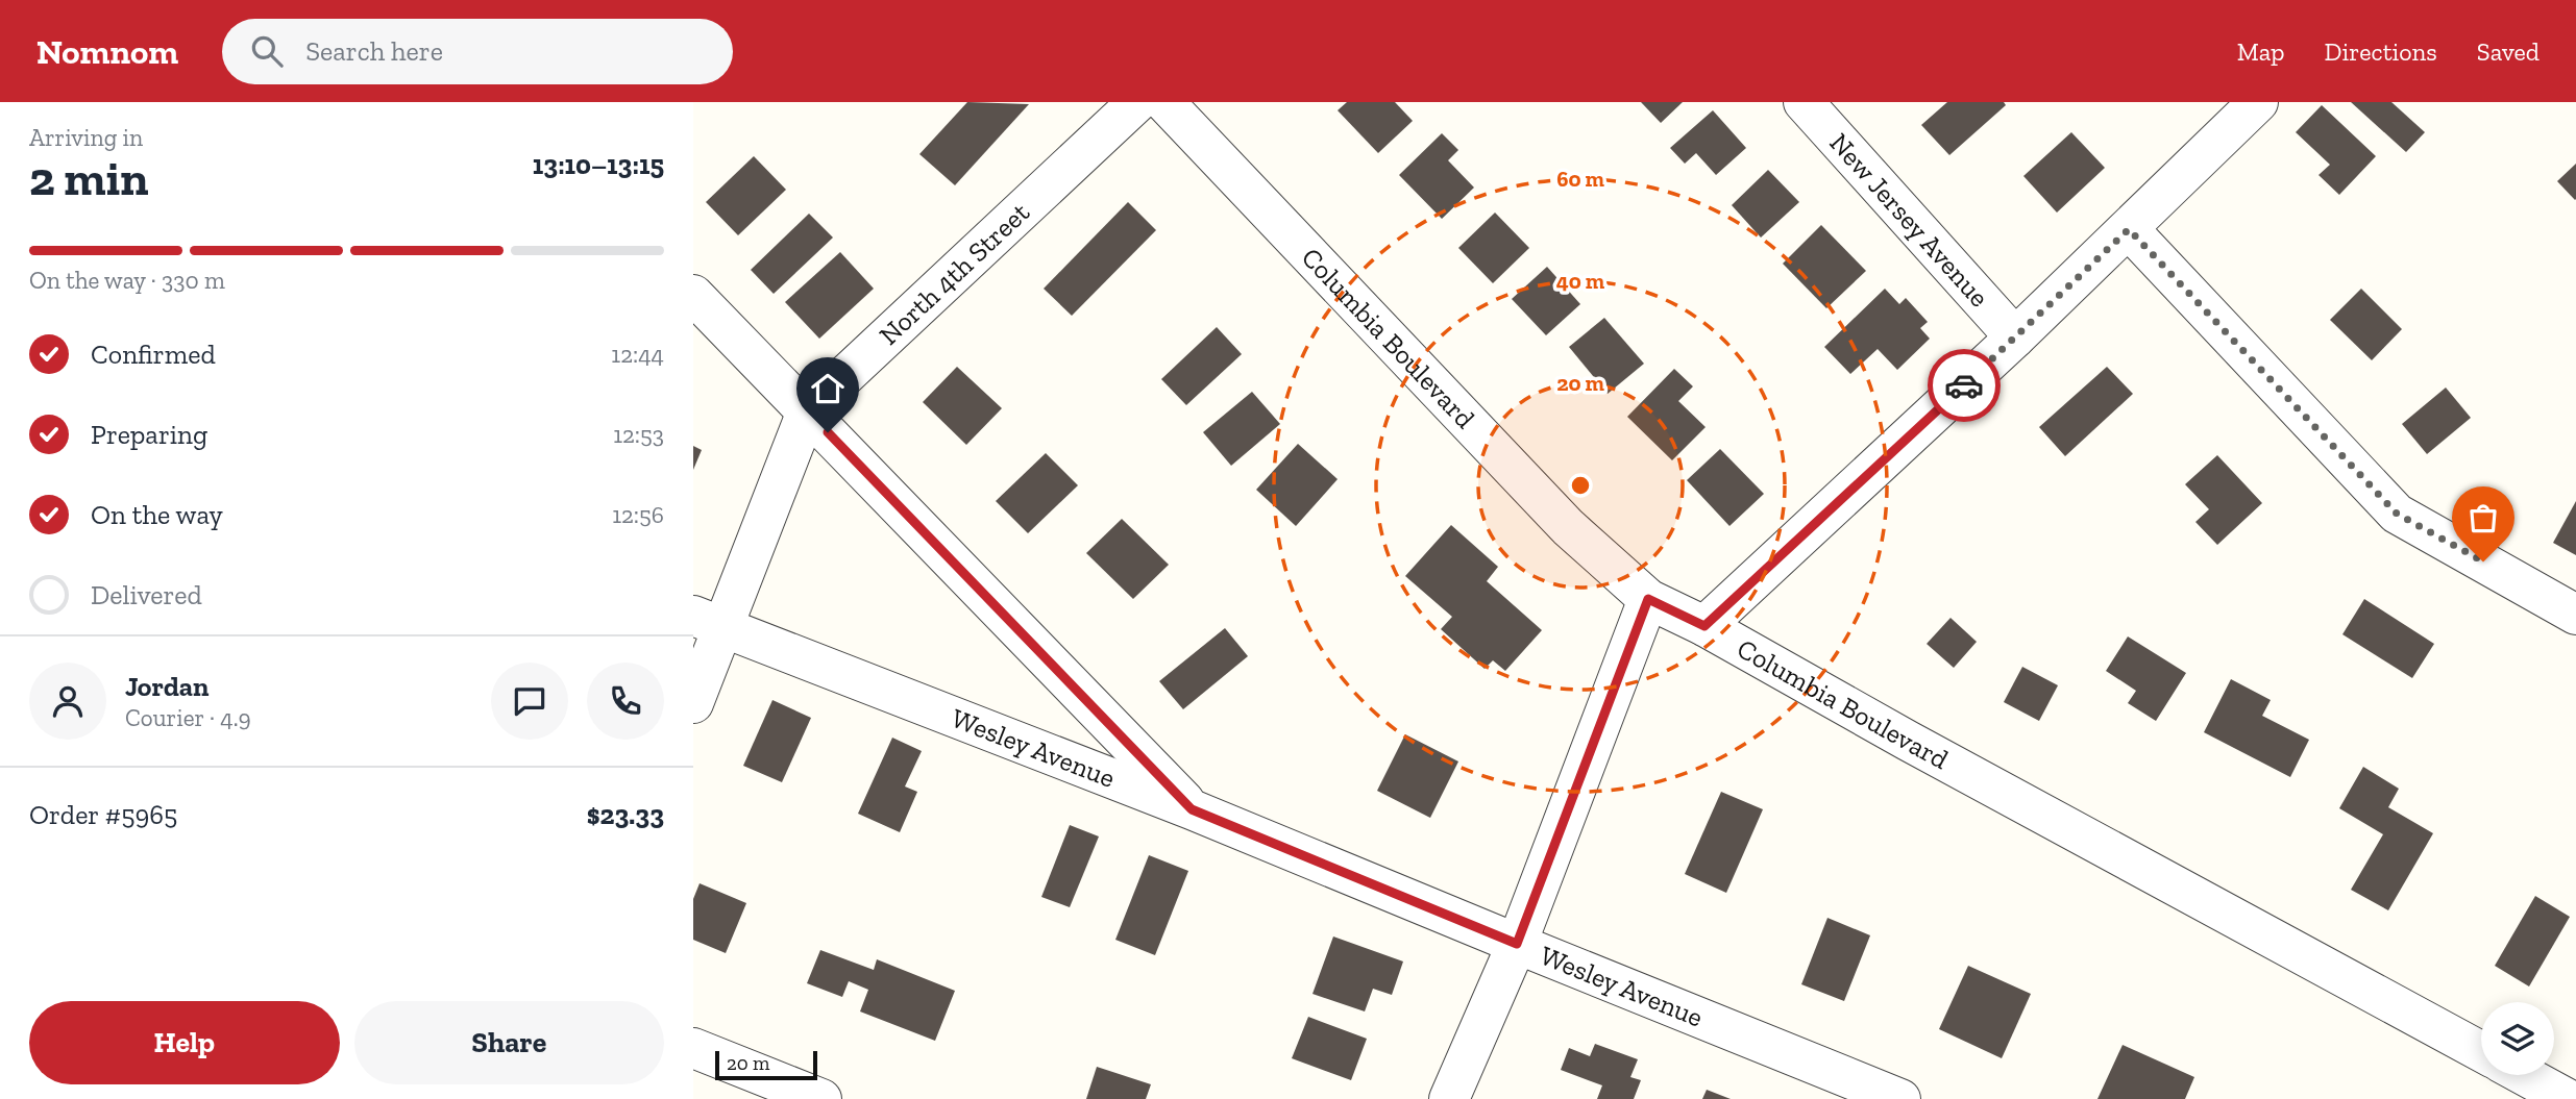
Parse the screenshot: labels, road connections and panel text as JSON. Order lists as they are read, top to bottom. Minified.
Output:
{"streets":{"street":["New Jersey Avenue","North 4th Street","Columbia Boulevard","Wesley Avenue"]},"crossings":[["North 4th Street","Wesley Avenue"]],"scale_bar":"20 m","page":{"header":"Nomnom","search":"Search here","nav":["Map","Directions","Saved"],"heading":["2 min","Arriving in","13:10–13:15"],"panel":["Jordan","Courier · 4.9","Order #5965","$23.33"],"bar":"On the way · 330 m","list":[["Confirmed","12:44"],["Preparing","12:53"],["On the way","12:56"],"Delivered"],"buttons":["Help","Share"],"scale":"20 m"},"rings":["60 m","40 m","20 m"]}
